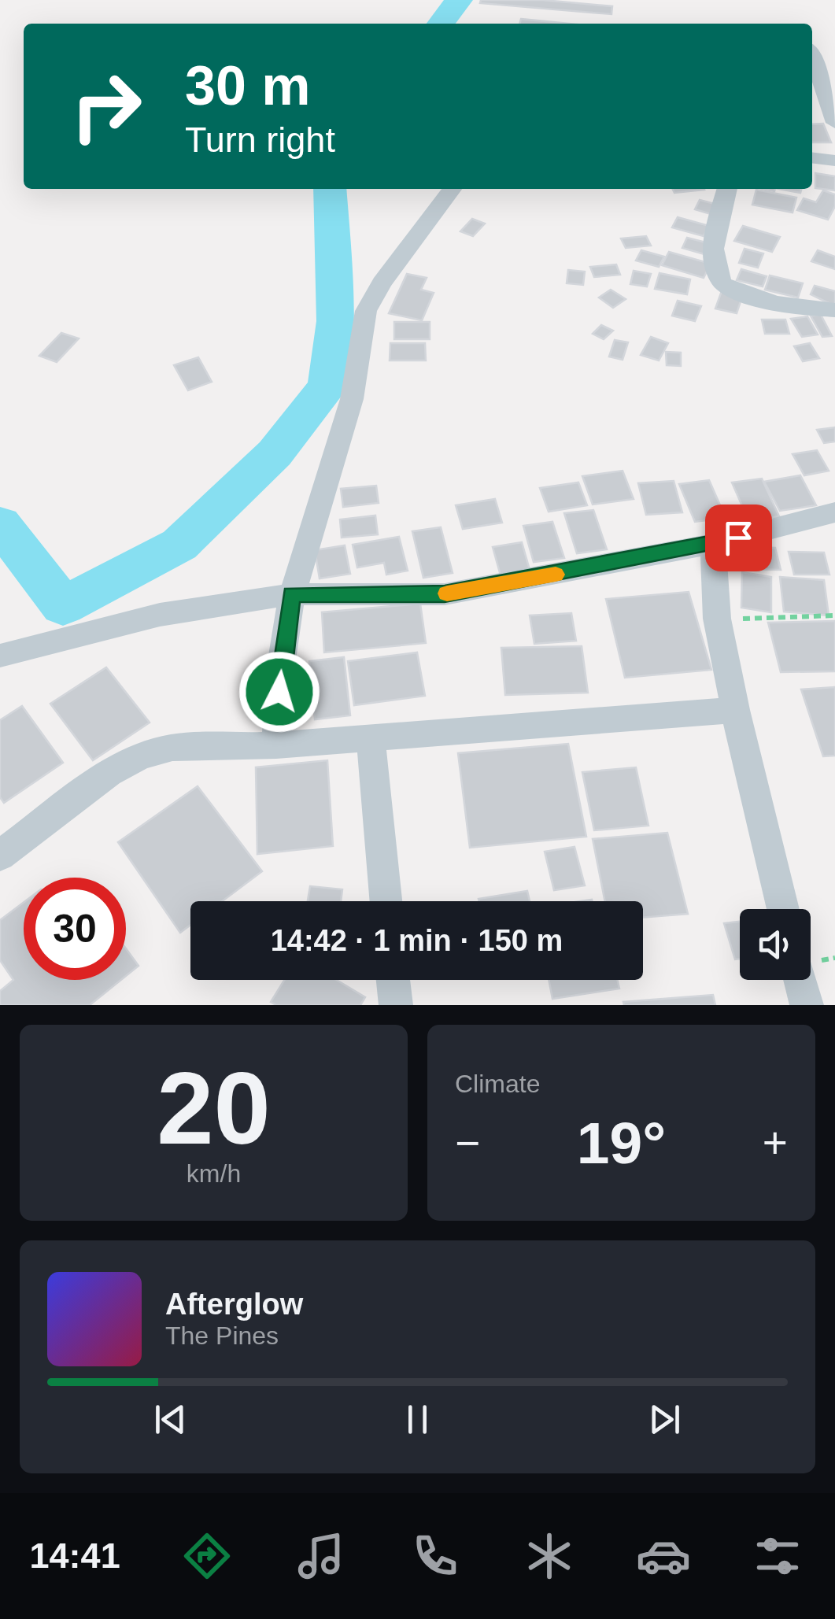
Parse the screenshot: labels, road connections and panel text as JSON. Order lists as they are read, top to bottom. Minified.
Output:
{"page":{"turn":["30 m","Turn right"],"limit":"30","trip":"14:42 · 1 min · 150 m","tile":[["20","km/h"],"Climate"],"heat":["−","19°","+"],"song":["Afterglow","The Pines"],"tabs":"14:41"}}
